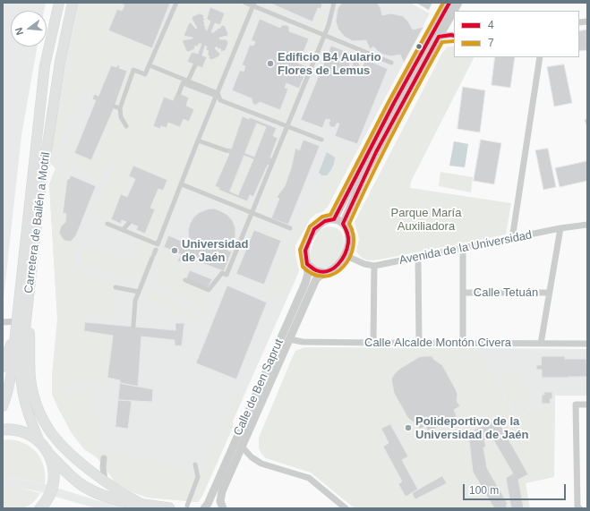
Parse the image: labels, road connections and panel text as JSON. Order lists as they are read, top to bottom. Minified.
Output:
{"streets":{"main road":["Carretera de Bailén a Motril"],"street":["Avenida de la Universidad","Calle Tetuán","Calle Alcalde Montón Civera","Calle de Ben Saprut"]},"crossings":[["Calle Alcalde Montón Civera","Calle de Ben Saprut"]],"parks":["Parque María Auxiliadora"],"places":["Edificio B4 Aulario Flores de Lemus","Universidad de Jaén","Polideportivo de la Universidad de Jaén"],"lines":["transit line 4","transit line 7"],"legend":["4","7"],"scale_bar":"100 m","north":"left"}
